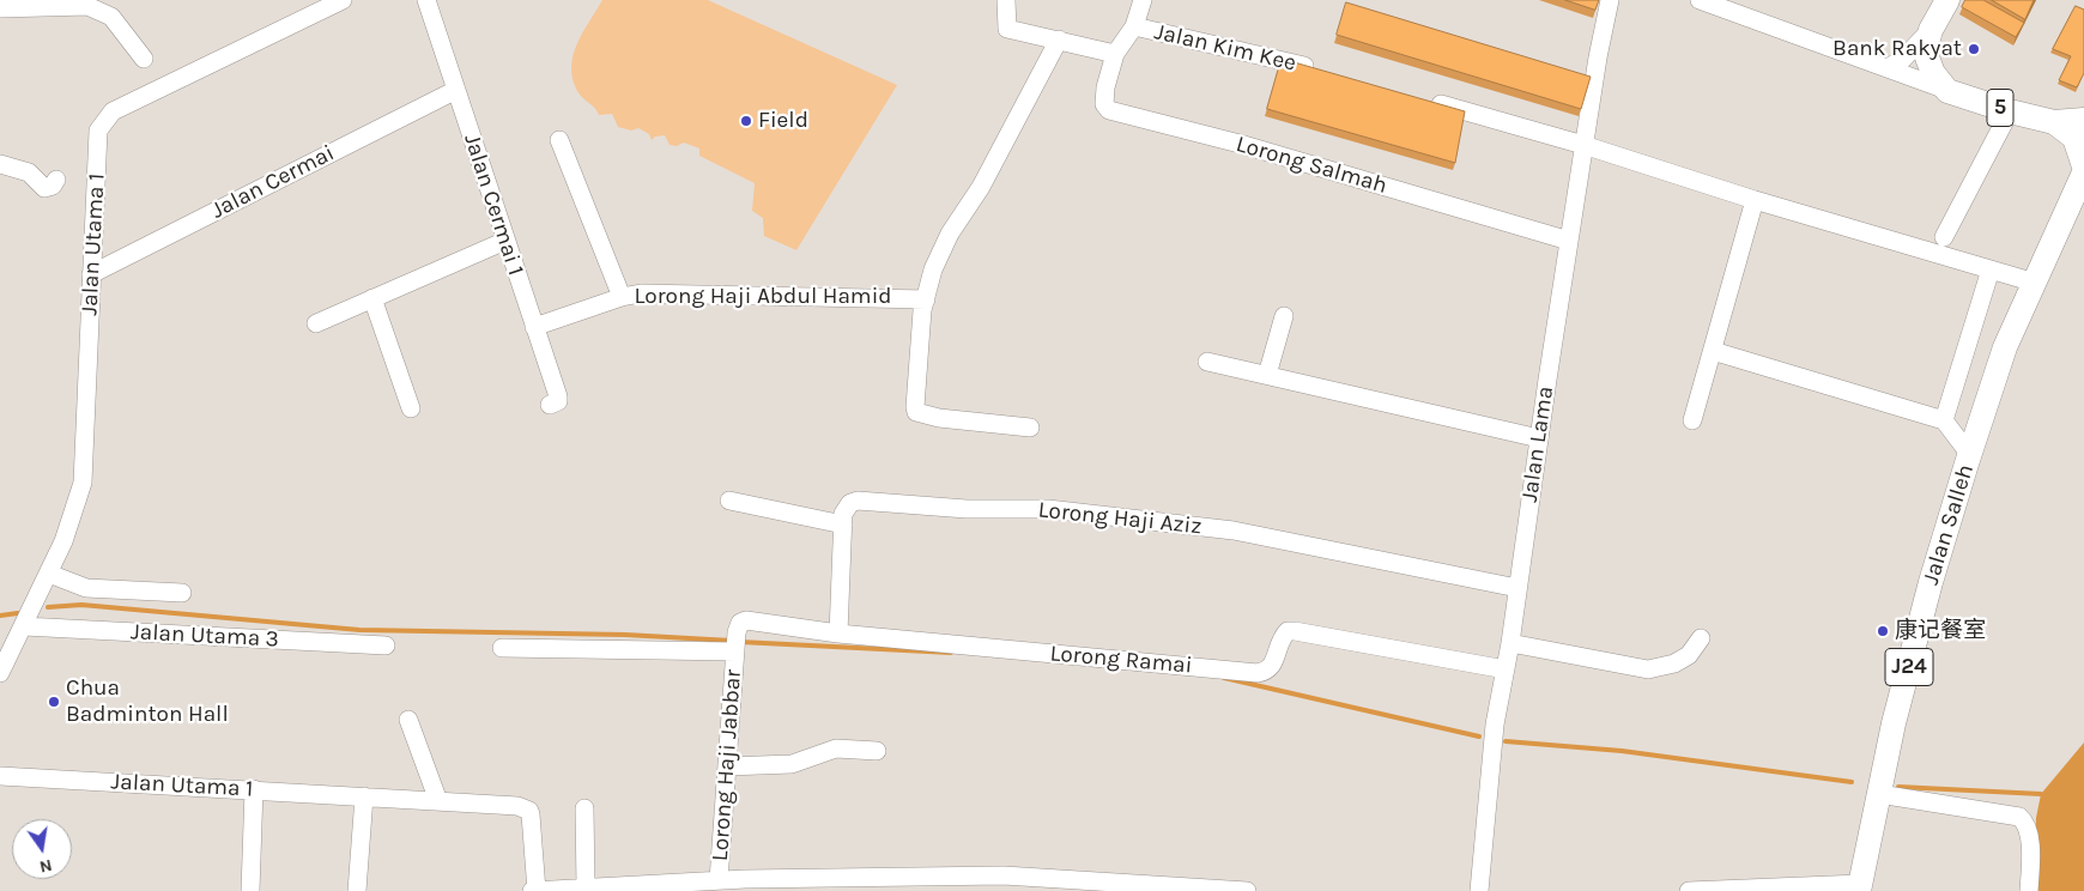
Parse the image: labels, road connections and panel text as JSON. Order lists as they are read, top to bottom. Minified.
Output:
{"streets":{"main road":["5","Jalan Salleh","J24"],"street":["Jalan Kim Kee","Lorong Salmah","Jalan Cermai","Jalan Cermai 1","Jalan Utama 1","Lorong Haji Abdul Hamid","Jalan Lama","Lorong Haji Aziz","Jalan Utama 3","Lorong Ramai","Lorong Haji Jabbar"]},"crossings":[["Lorong Salmah","Jalan Lama"],["Jalan Cermai","Jalan Cermai 1"],["Jalan Cermai","Jalan Utama 1"],["Jalan Cermai 1","Lorong Haji Abdul Hamid"],["Jalan Utama 1","Jalan Utama 3"],["Jalan Lama","Lorong Haji Aziz"],["Jalan Lama","Lorong Ramai"],["Lorong Haji Aziz","Lorong Ramai"],["Lorong Ramai","Lorong Haji Jabbar"]],"places":["Bank Rakyat","Field","康记餐室","Chua Badminton Hall"],"north":"bottom"}
